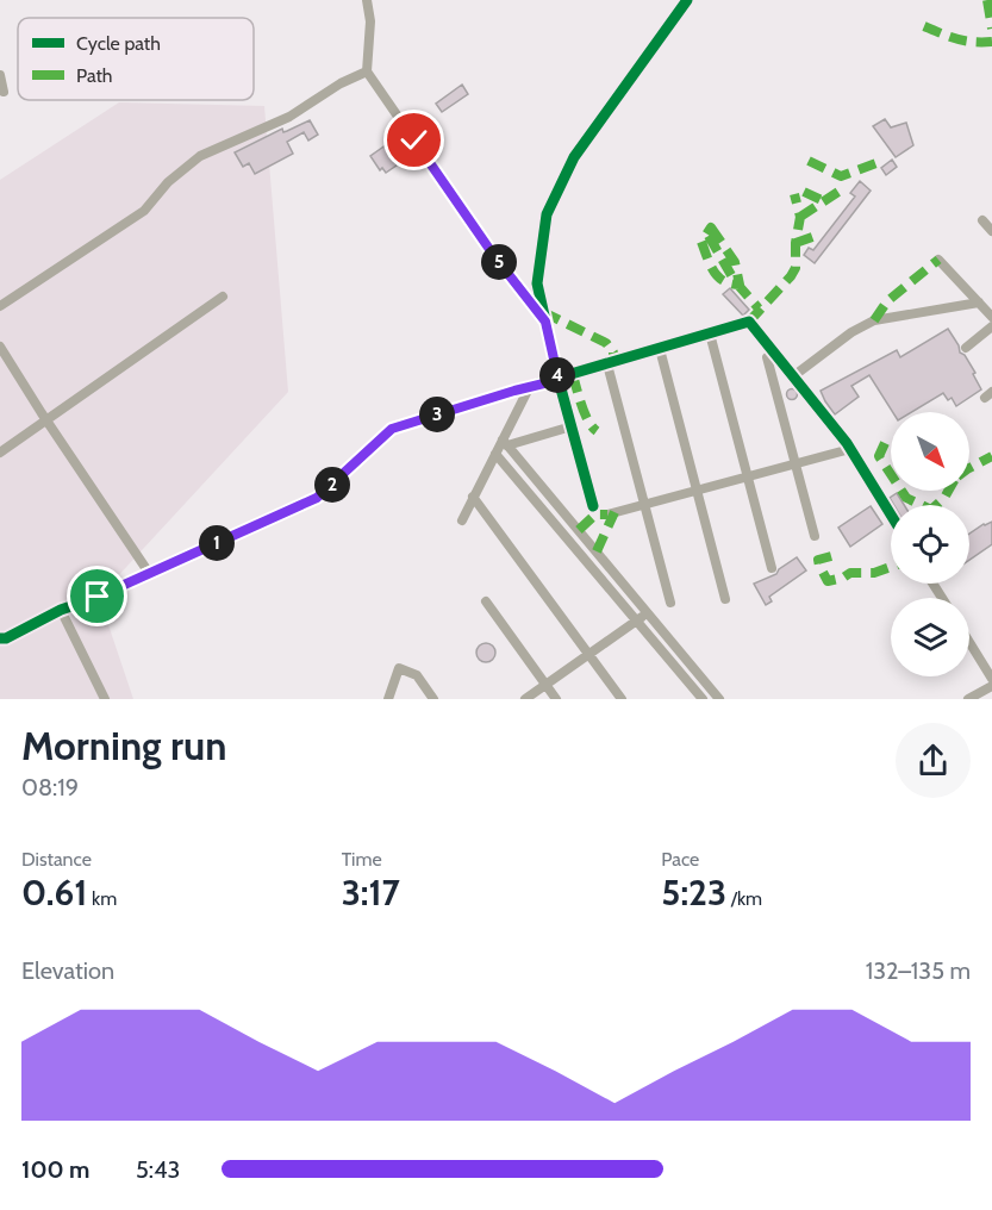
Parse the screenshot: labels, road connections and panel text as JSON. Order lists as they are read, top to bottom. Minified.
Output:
{"legend":["Cycle path","Path"],"north":"bottom right","page":{"pins":["5","4","3","2","1"],"heading":["Morning run","08:19"],"stats":[["Distance","0.61 km"],["Time","3:17"],["Pace","5:23 /km"]],"chart":["Elevation","132–135 m"],"list":[{"name":"100 m","note":"5:43"}]}}
